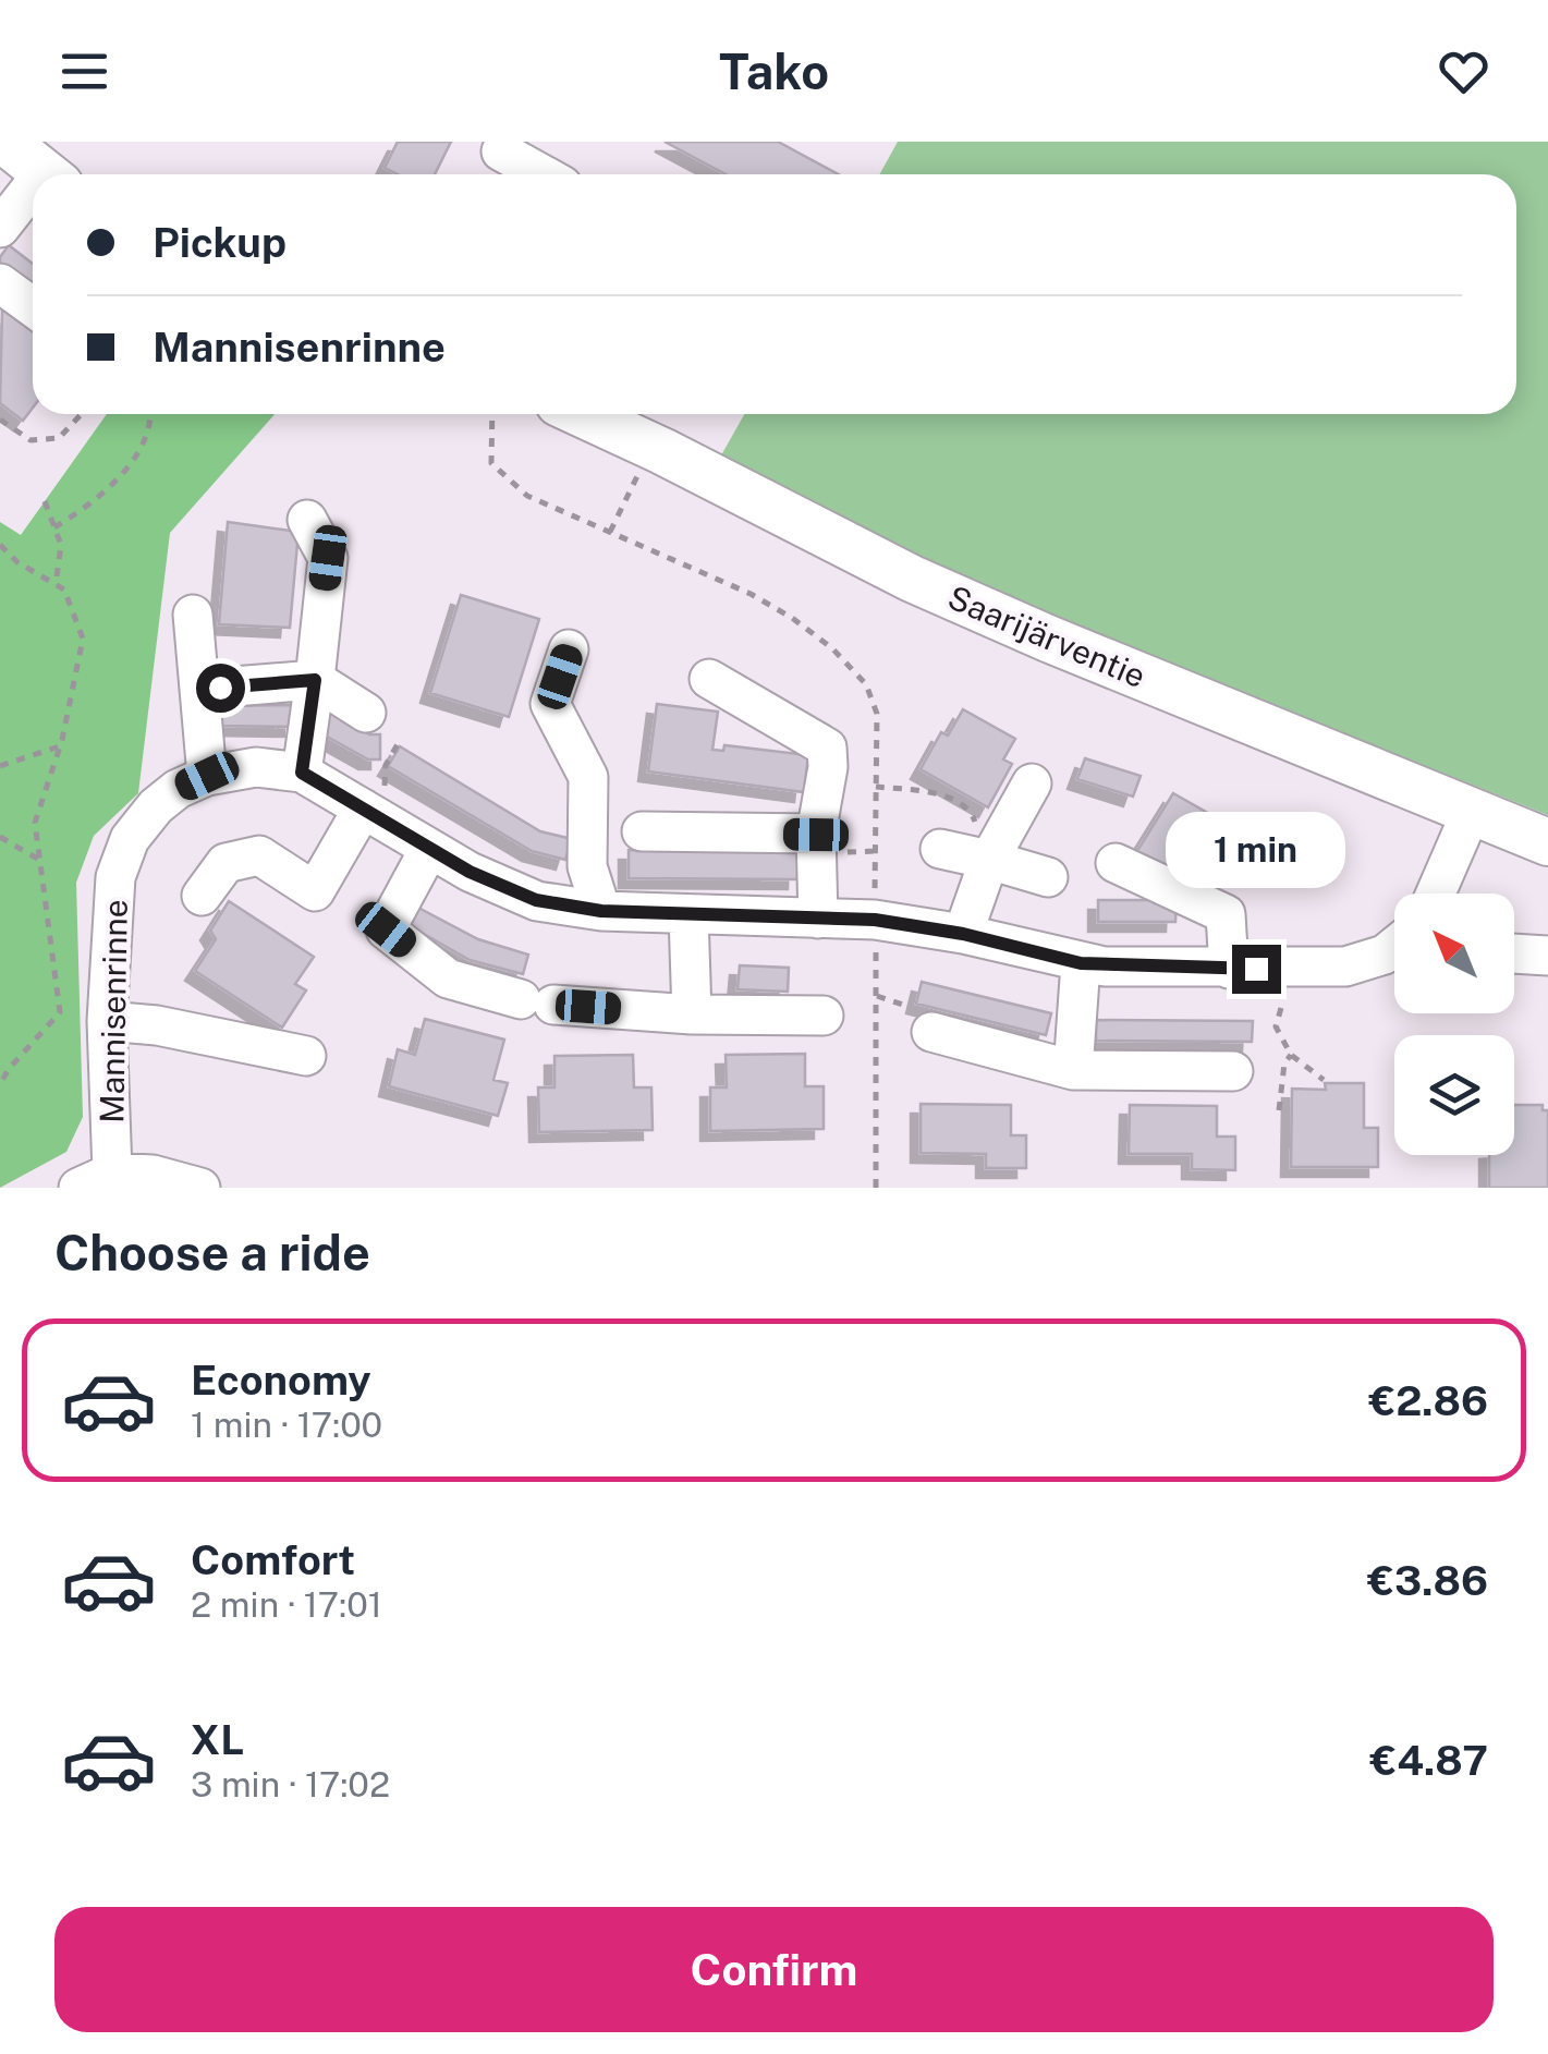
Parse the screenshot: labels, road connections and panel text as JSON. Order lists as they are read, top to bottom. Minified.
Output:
{"streets":{"main road":["Saarijärventie"],"street":["Mannisenrinne"]},"north":"top left","page":{"header":"Tako","banner":["Pickup","Mannisenrinne"],"bubble":"1 min","heading":"Choose a ride","list":[{"name":"Economy","note":"1 min · 17:00","value":"€2.86"},{"name":"Comfort","note":"2 min · 17:01","value":"€3.86"},{"name":"XL","note":"3 min · 17:02","value":"€4.87"}],"buttons":"Confirm"}}
